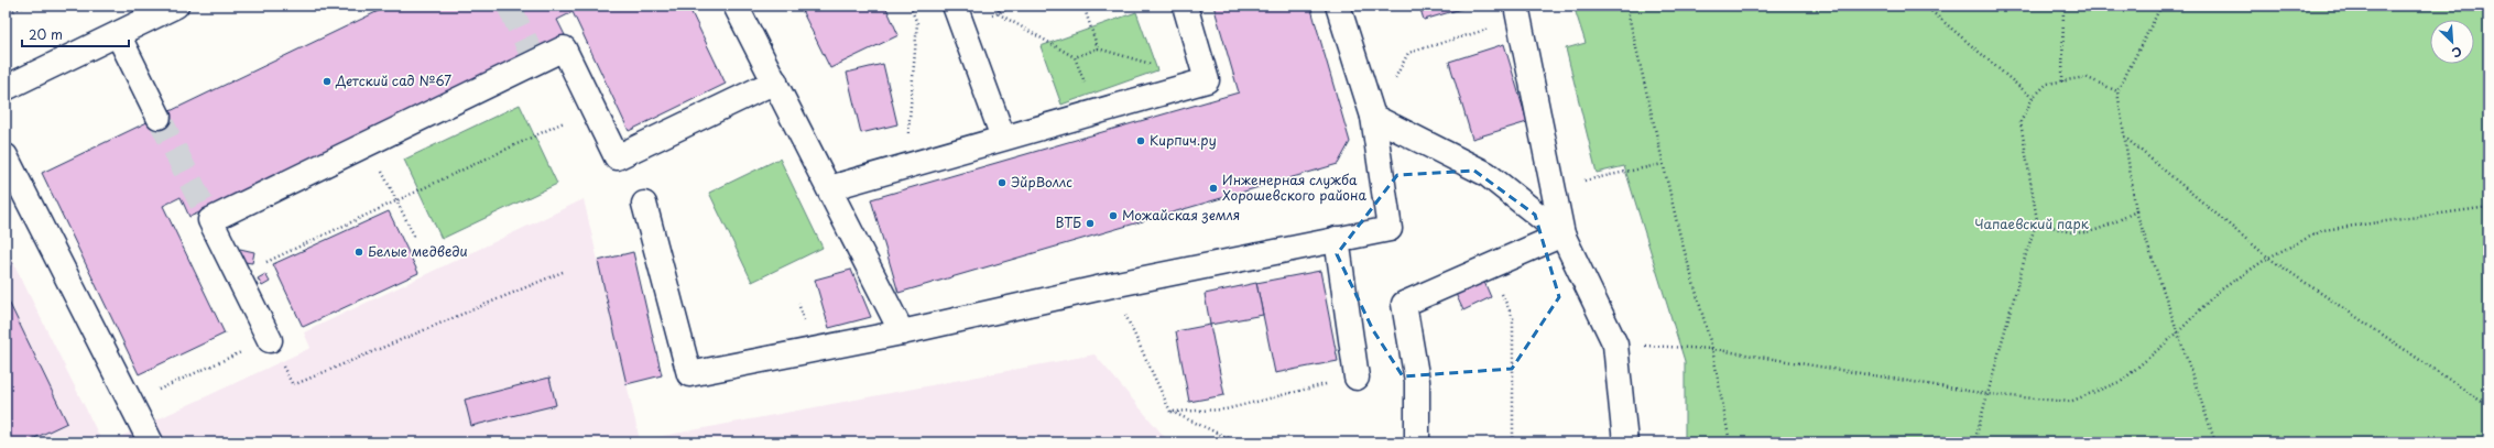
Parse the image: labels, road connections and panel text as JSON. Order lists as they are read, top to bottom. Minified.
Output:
{"parks":["Чапаевский парк"],"places":["Детский сад №67","Кирпич.ру","ЭйрВоллс","Инженерная служба Хорошевского района","Можайская земля","ВТБ","Белые медведи"],"scale_bar":"20 m","north":"bottom right"}
